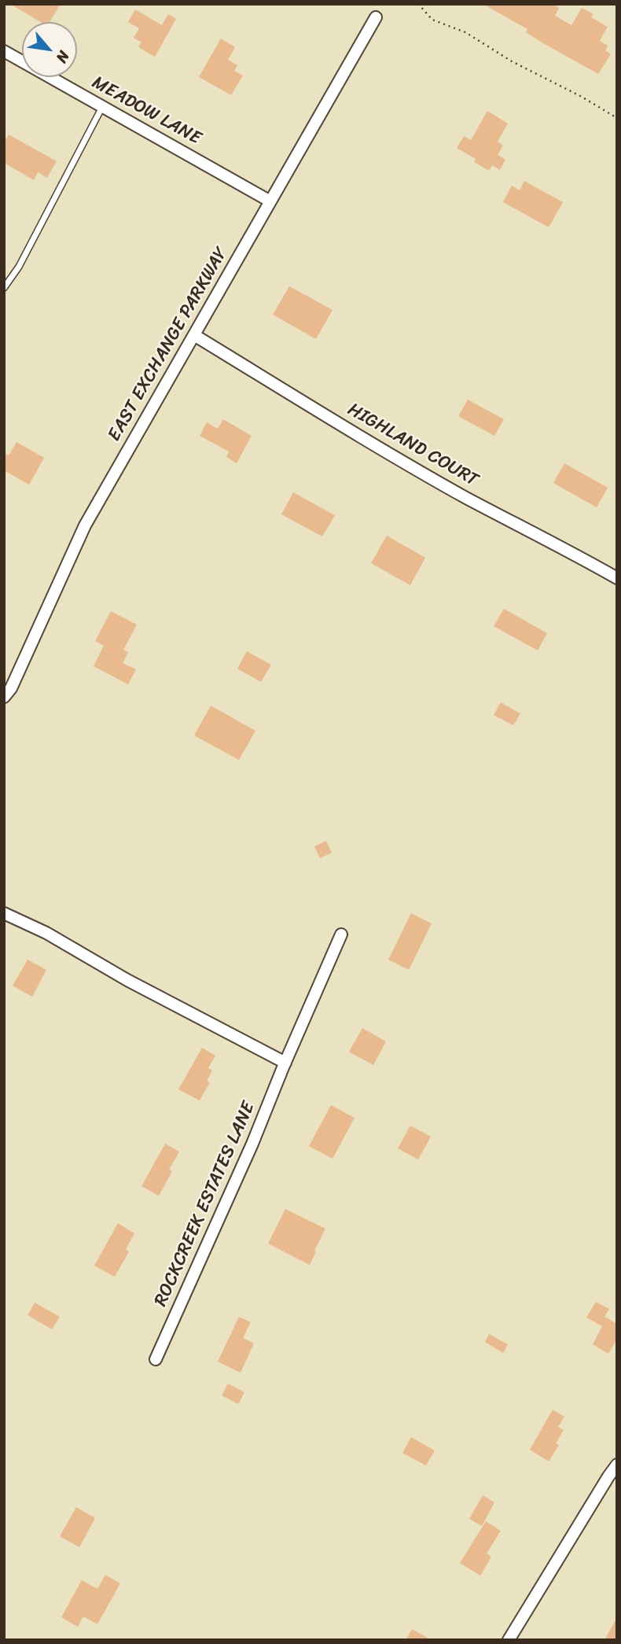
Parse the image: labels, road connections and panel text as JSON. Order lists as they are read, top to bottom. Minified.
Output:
{"streets":{"street":["MEADOW LANE","EAST EXCHANGE PARKWAY","HIGHLAND COURT","ROCKCREEK ESTATES LANE"]},"crossings":[["MEADOW LANE","EAST EXCHANGE PARKWAY"],["EAST EXCHANGE PARKWAY","HIGHLAND COURT"]],"north":"bottom right"}
